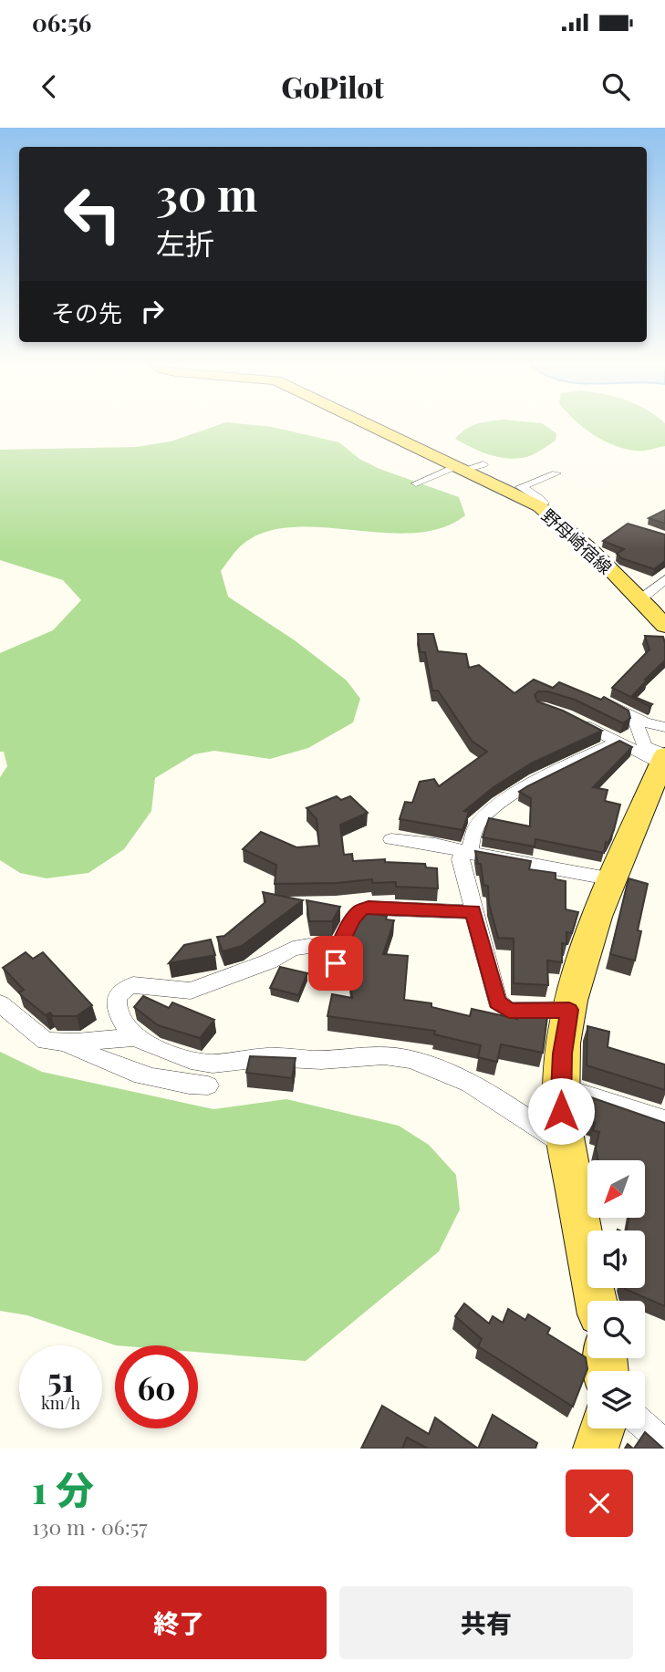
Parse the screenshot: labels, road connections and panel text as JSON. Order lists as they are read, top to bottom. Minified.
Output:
{"streets":{"main road":["野母崎宿線"]},"north":"bottom left","page":{"status":"06:56","header":"GoPilot","turn":["30 m","左折"],"then":"その先","speed":"51 km/h","limit":"60","heading":["1 分","130 m · 06:57"],"buttons":["終了","共有"]}}
